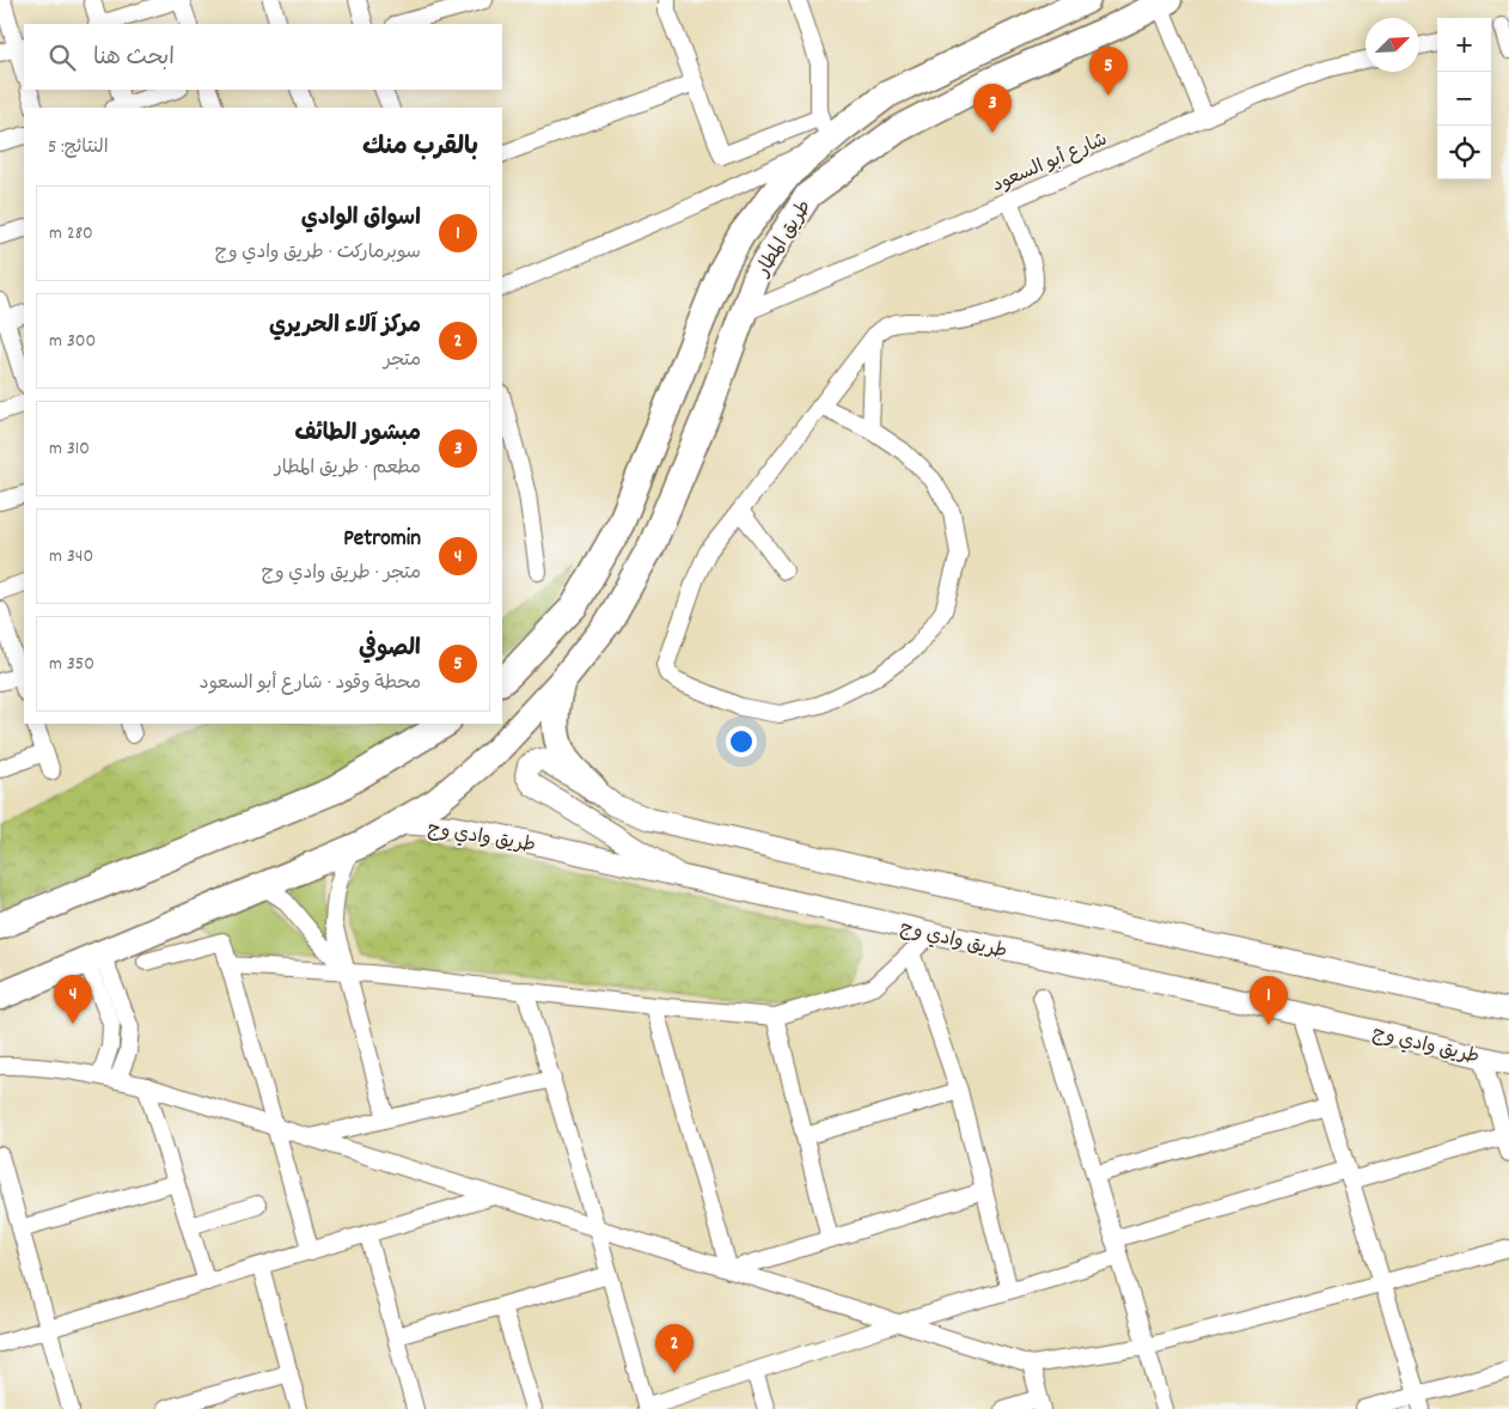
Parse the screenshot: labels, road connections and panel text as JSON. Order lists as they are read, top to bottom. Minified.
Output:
{"streets":{"main road":["طريق المطار","طريق وادي وج"],"street":["شارع أبو السعود"]},"crossings":[["شارع أبو السعود","طريق المطار"],["طريق المطار","طريق وادي وج"]],"north":"top right","page":{"map_buttons":["+","−"],"search":"ابحث هنا","pins":["5","3","4","1","2"],"heading":["بالقرب منك","النتائج: 5"],"list":[{"mark":"1","name":"اسواق الوادي","note":"سوبرماركت · طريق وادي وج","value":"280 m"},{"mark":"2","name":"مركز آلاء الحريري","note":"متجر","value":"300 m"},{"mark":"3","name":"مبشور الطائف","note":"مطعم · طريق المطار","value":"310 m"},{"mark":"4","name":"Petromin","note":"متجر · طريق وادي وج","value":"340 m"},{"mark":"5","name":"الصوفي","note":"محطة وقود · شارع أبو السعود","value":"350 m"}]}}
